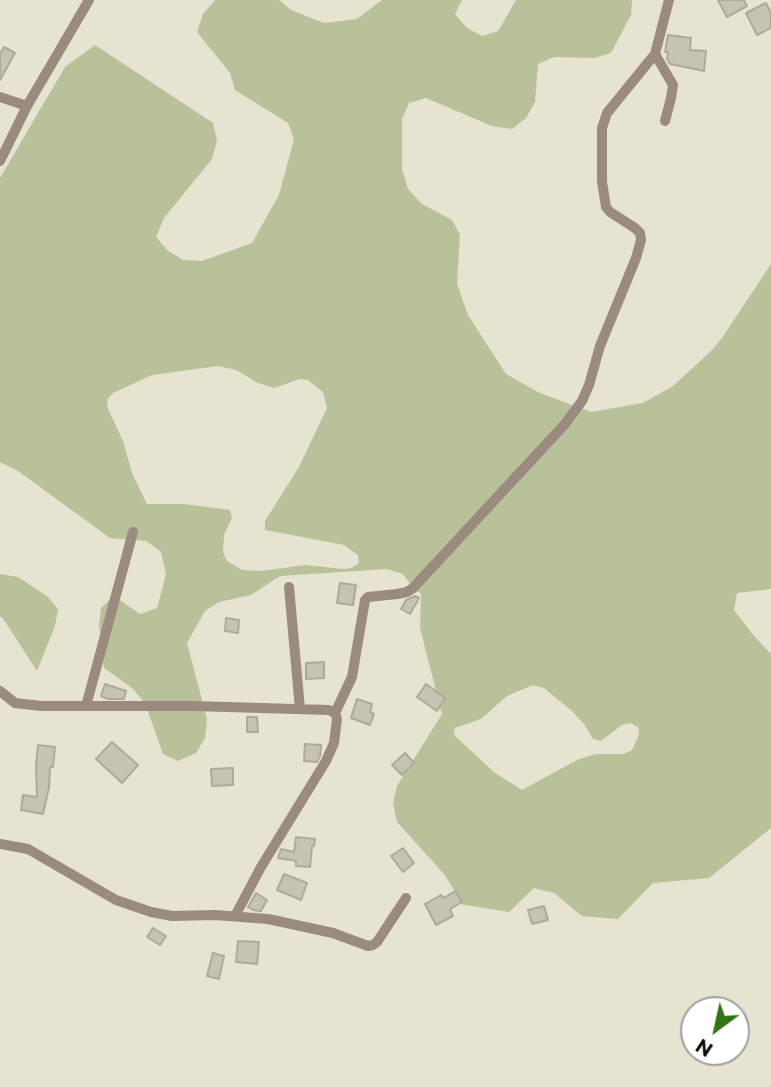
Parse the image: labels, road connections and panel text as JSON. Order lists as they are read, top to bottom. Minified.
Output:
{"north":"bottom left"}
